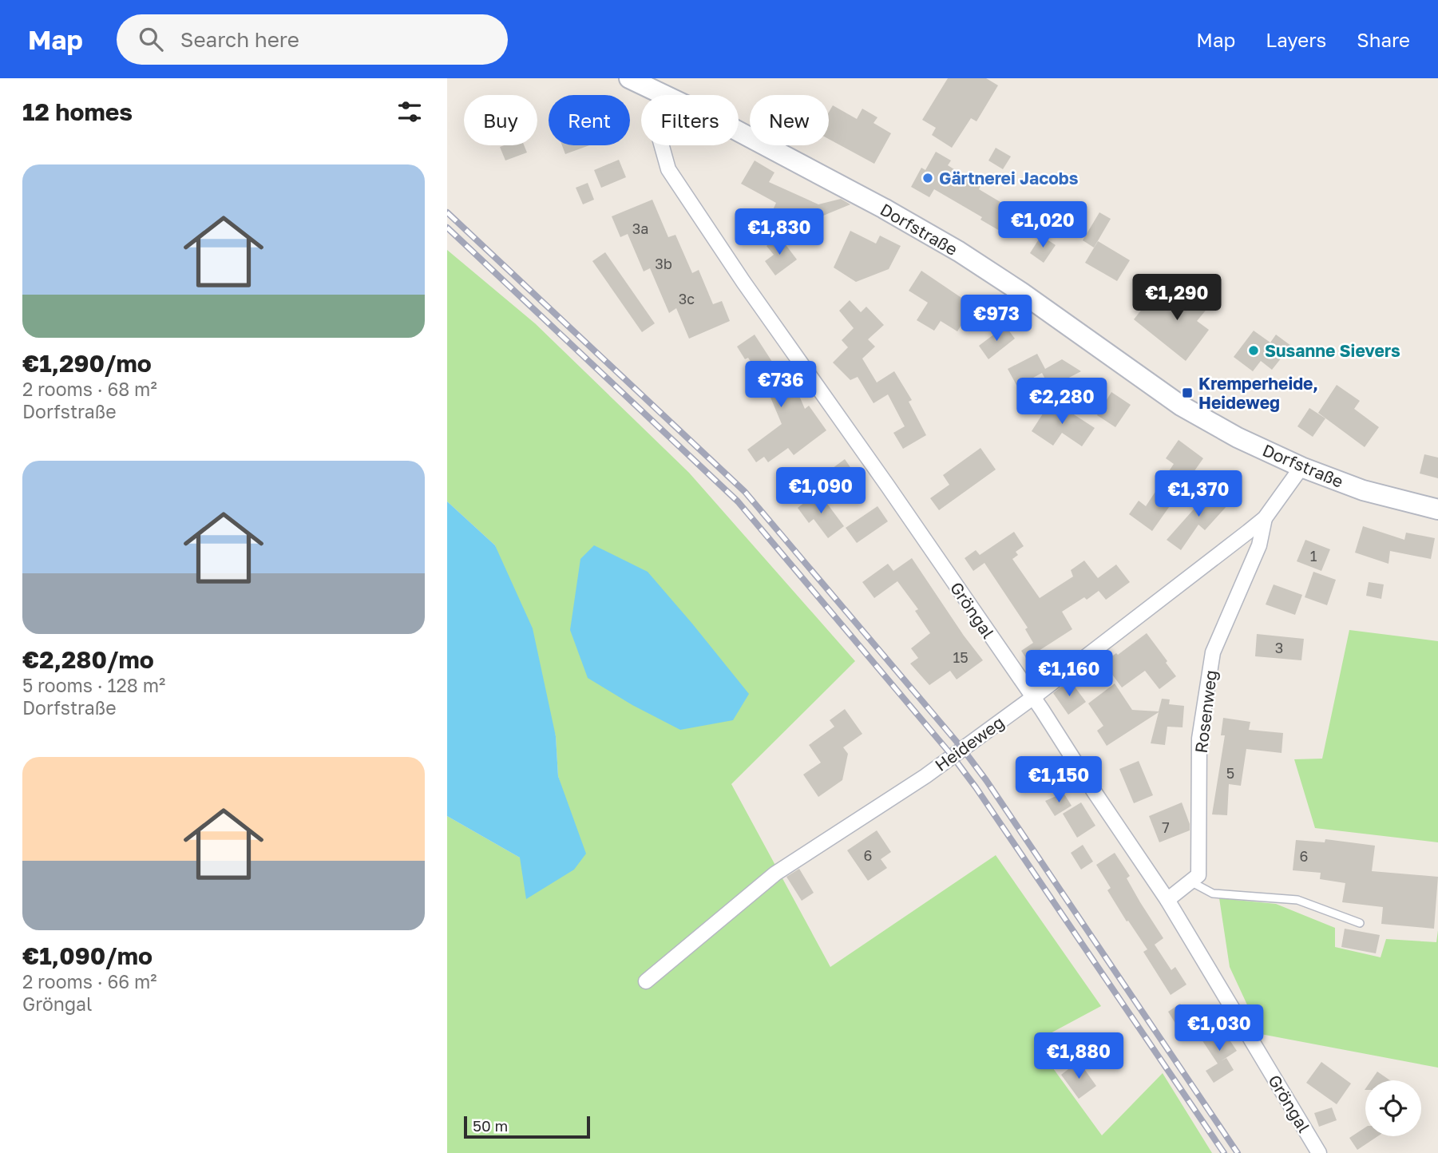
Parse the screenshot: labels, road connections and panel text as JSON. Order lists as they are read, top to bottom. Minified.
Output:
{"streets":{"main road":["Dorfstraße"],"street":["Gröngal","Rosenweg","Heideweg"]},"crossings":[["Dorfstraße","Heideweg"],["Gröngal","Heideweg"],["Rosenweg","Heideweg"]],"places":{"other":["Gärtnerei Jacobs","Susanne Sievers"],"transit":["Kremperheide, Heideweg"]},"house_numbers":["3a","3b","3c","1","3","15","5","7","6","6"],"scale_bar":"50 m","page":{"header":"Map","search":"Search here","nav":["Map","Layers","Share"],"heading":"12 homes","chip":["Buy","Rent","Filters","New"],"list":[{"name":"€1,290/mo","note":"2 rooms · 68 m² · Dorfstraße"},{"name":"€2,280/mo","note":"5 rooms · 128 m² · Dorfstraße"},{"name":"€1,090/mo","note":"2 rooms · 66 m² · Gröngal"}],"price":["€1,020","€1,830","€1,290","€973","€736","€2,280","€1,090","€1,370","€1,160","€1,150","€1,030","€1,880"],"scale":"50 m"}}
